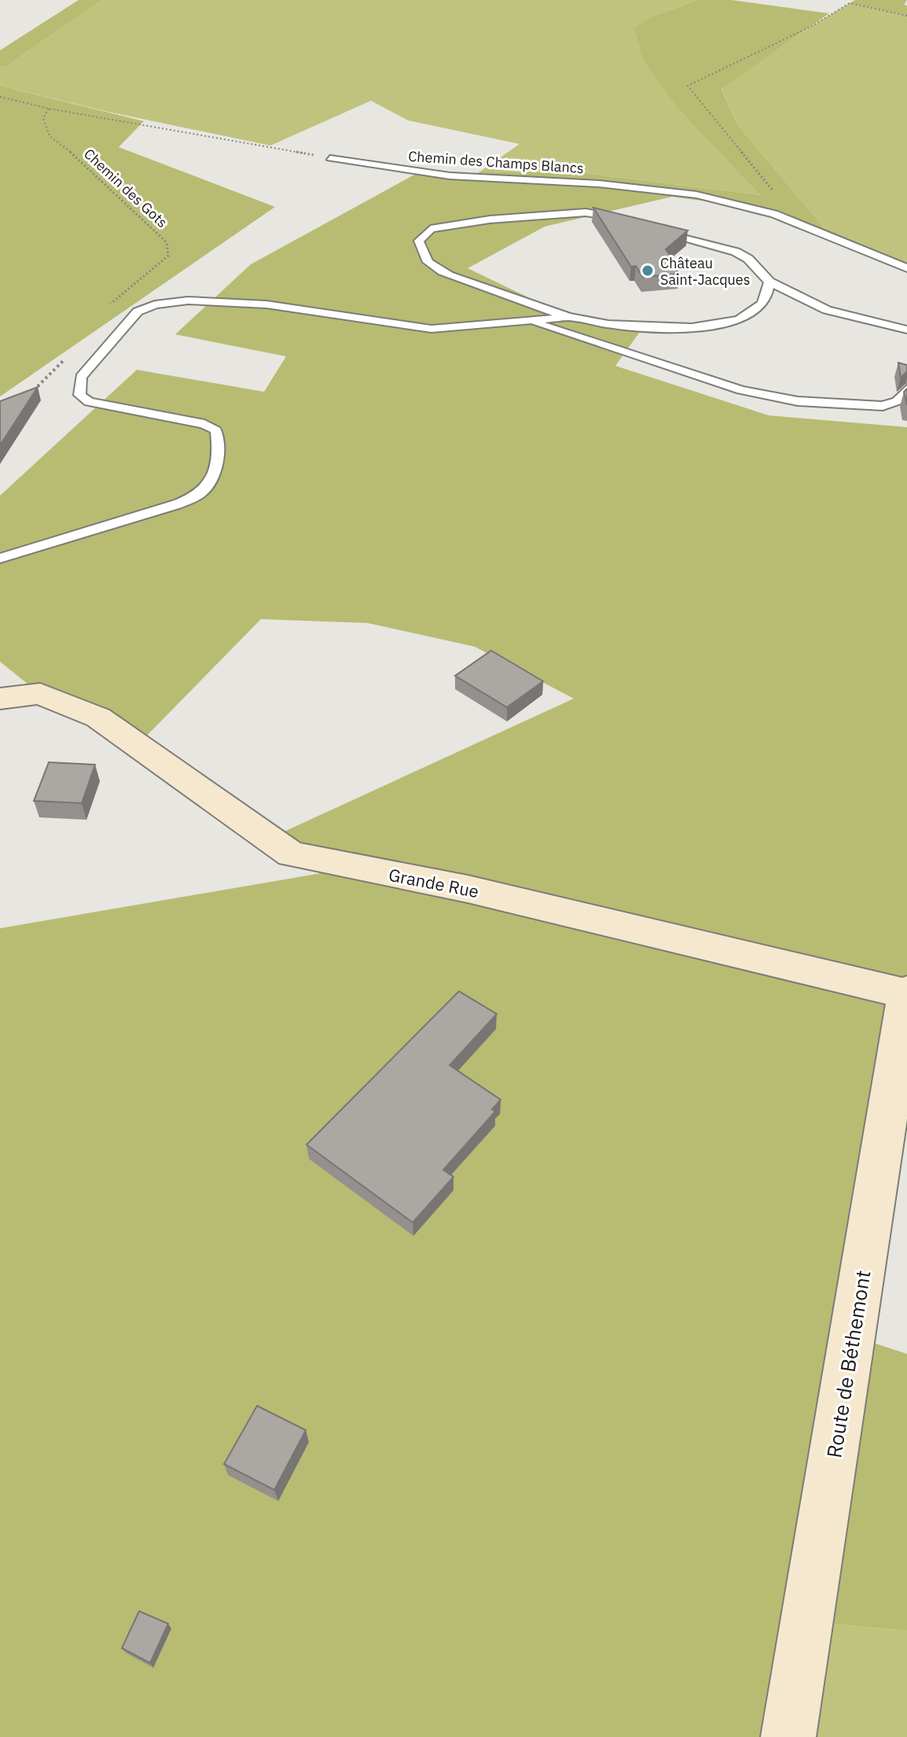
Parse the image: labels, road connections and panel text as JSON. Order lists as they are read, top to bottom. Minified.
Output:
{"streets":{"street":["Grande Rue","Route de Béthemont"],"lane":["Chemin des Champs Blancs"],"path":["Chemin des Gots"]},"crossings":[["Grande Rue","Route de Béthemont"]],"places":["Château Saint-Jacques"]}
